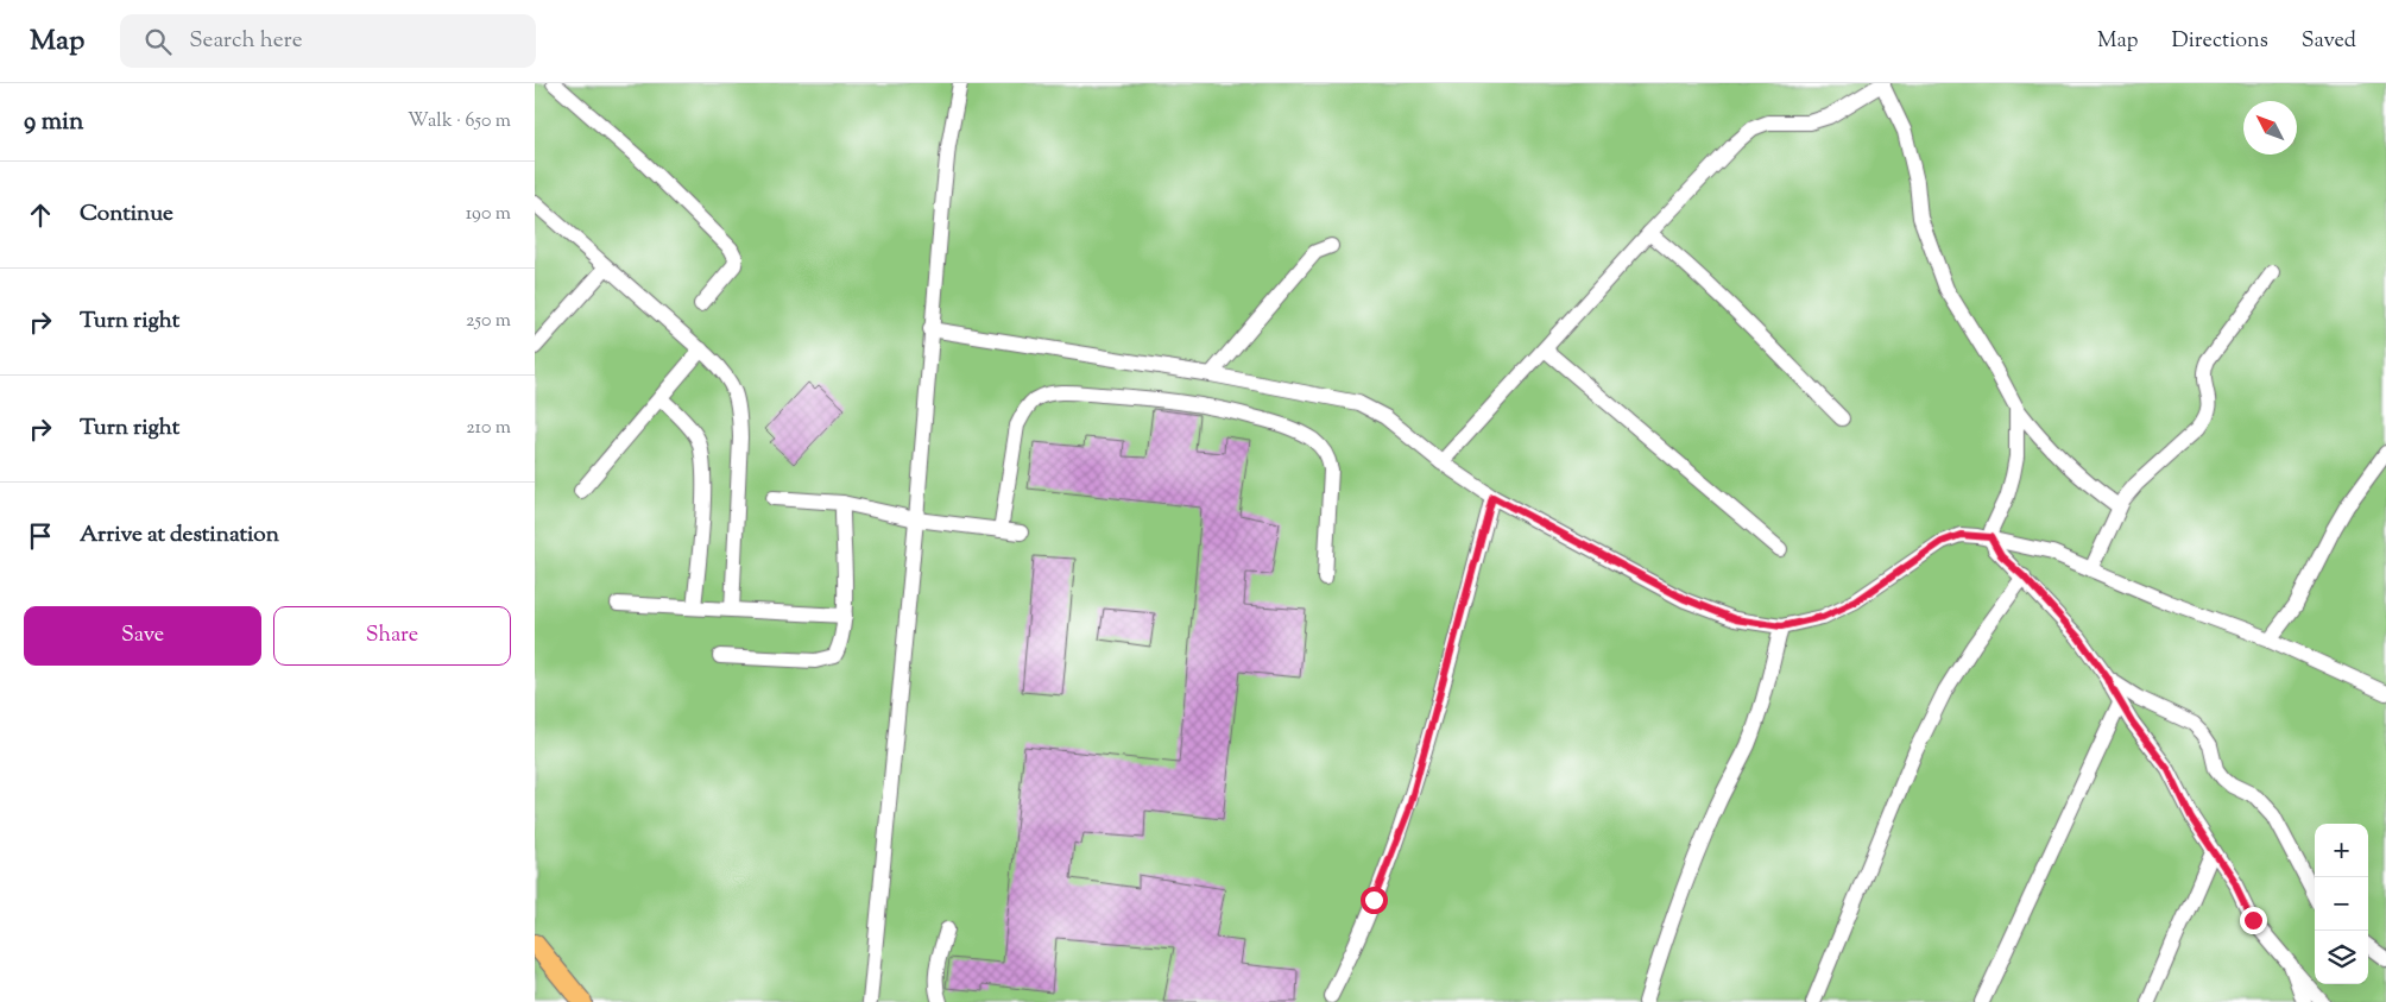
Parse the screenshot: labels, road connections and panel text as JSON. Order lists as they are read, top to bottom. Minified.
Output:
{"north":"top left","page":{"header":"Map","search":"Search here","nav":["Map","Directions","Saved"],"heading":["9 min","Walk · 650 m"],"list":[["Continue","190 m"],["Turn right","250 m"],["Turn right","210 m"],"Arrive at destination"],"buttons":["Save","Share"],"map_buttons":["+","−"]}}
